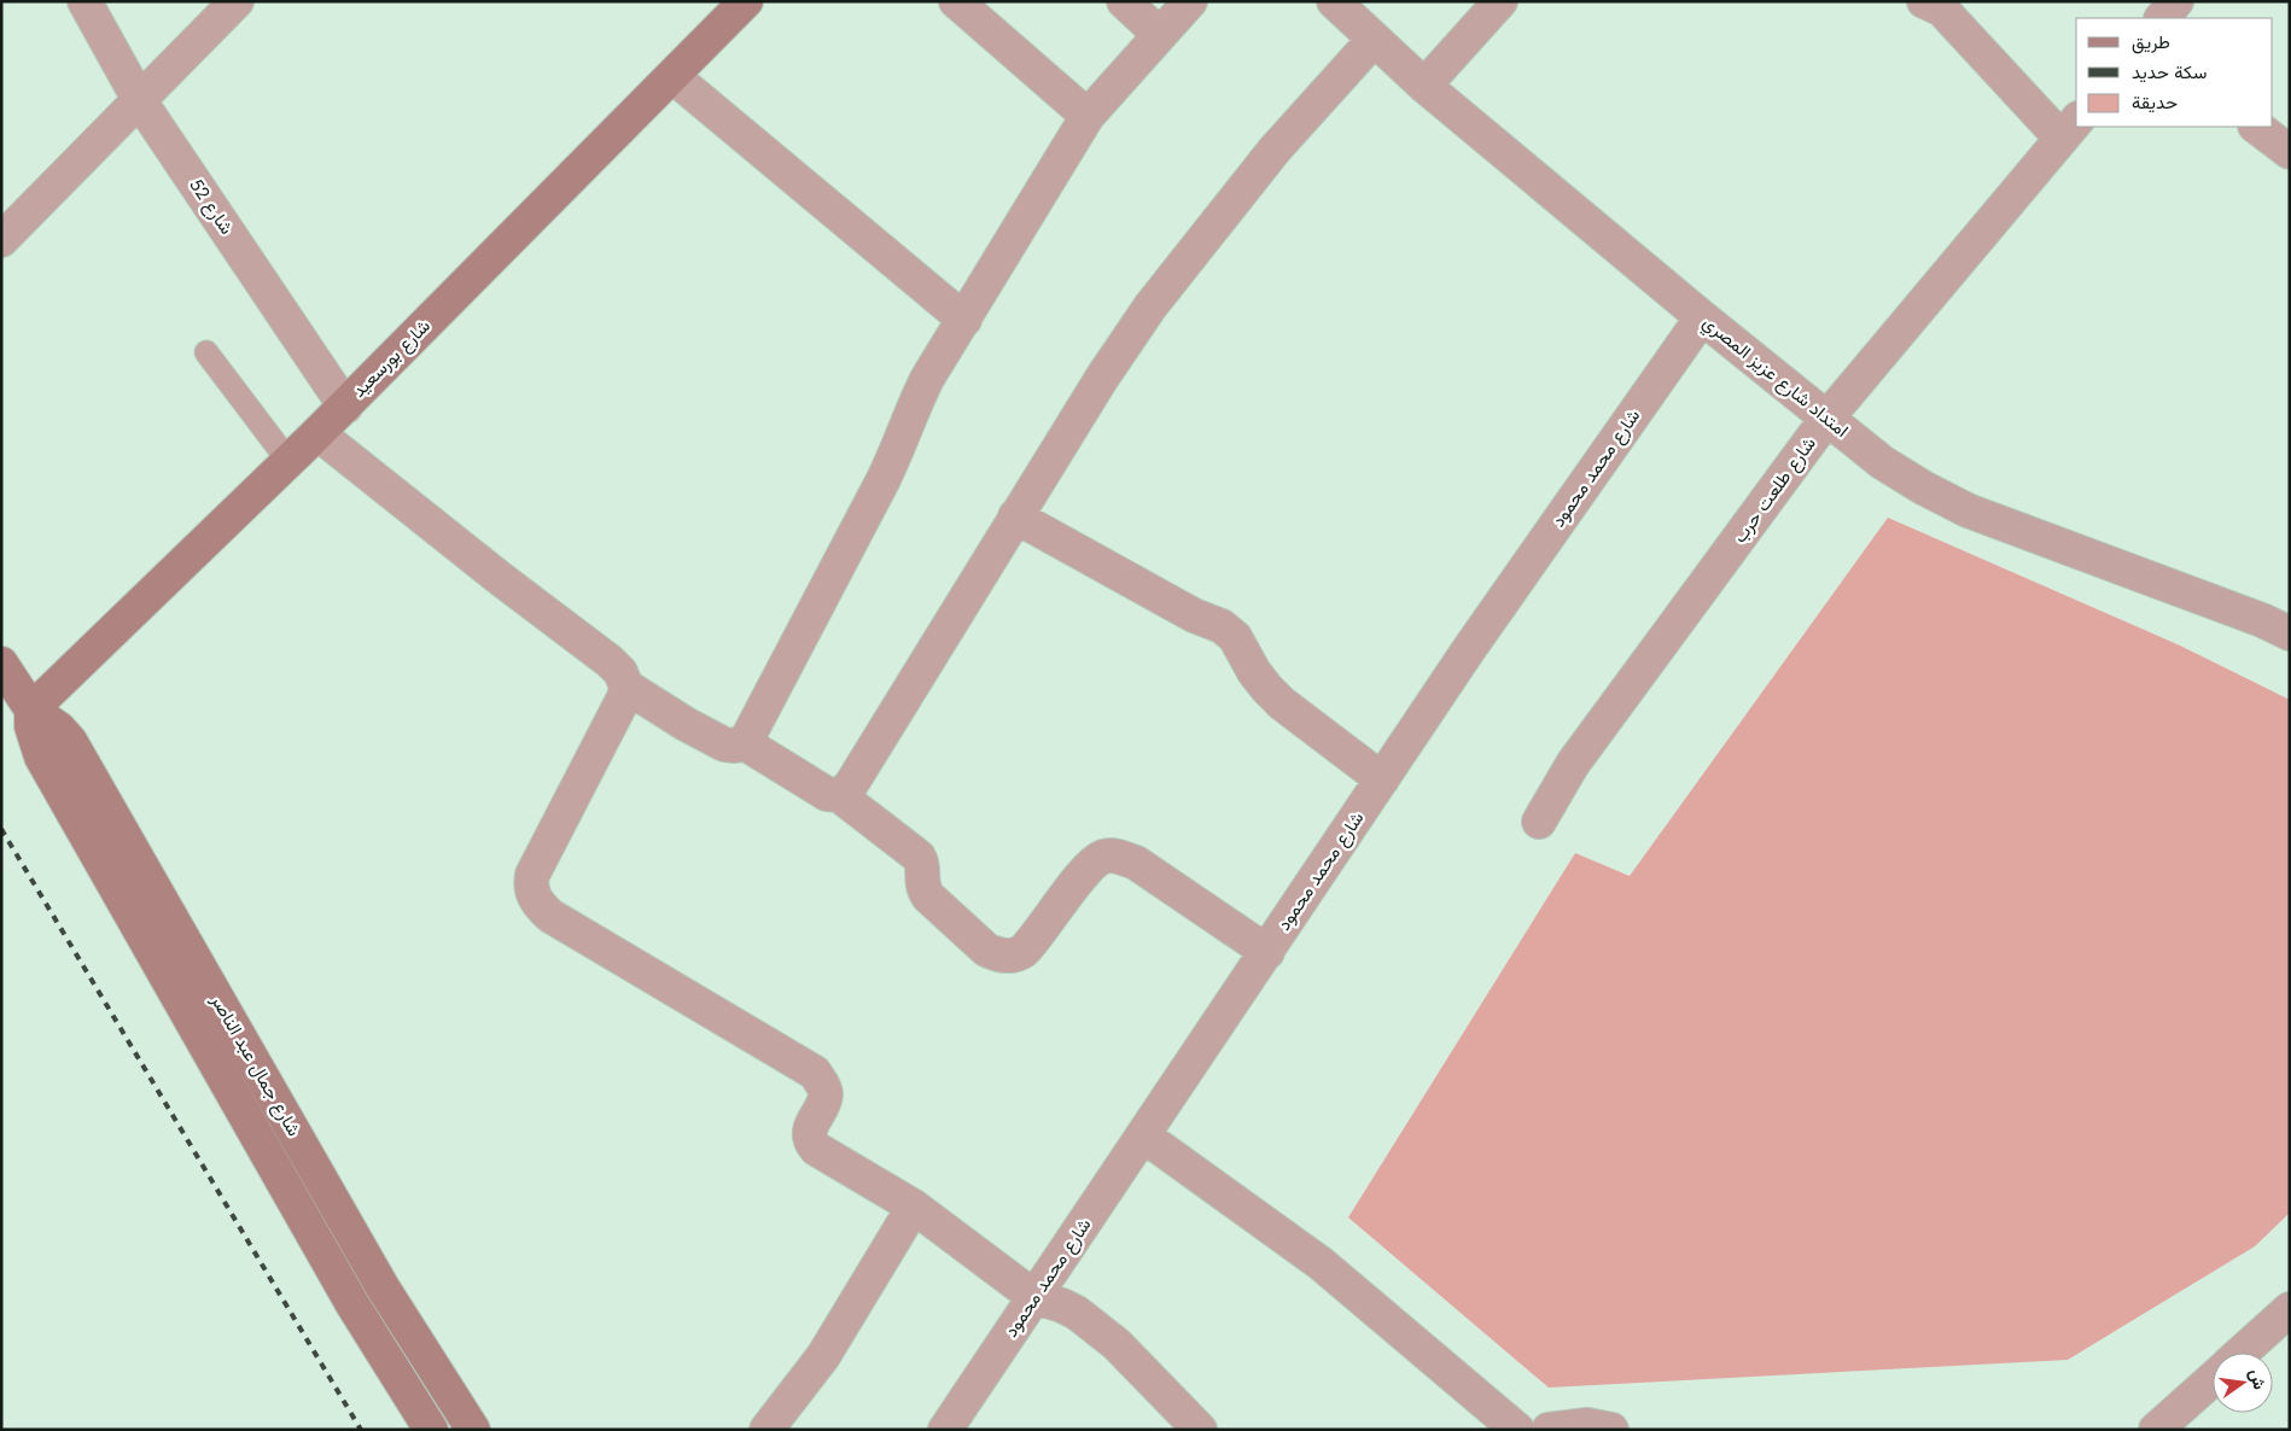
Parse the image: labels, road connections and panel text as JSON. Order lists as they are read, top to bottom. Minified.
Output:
{"streets":{"main road":["شارع بورسعيد","شارع جمال عبد الناصر"],"street":["شارع 52","امتداد شارع عزيز المصري","شارع محمد محمود","شارع طلعت حرب"]},"crossings":[["شارع 52","شارع بورسعيد"],["شارع بورسعيد","شارع جمال عبد الناصر"],["امتداد شارع عزيز المصري","شارع محمد محمود"],["امتداد شارع عزيز المصري","شارع طلعت حرب"]],"legend":["طريق","سكة حديد","حديقة"],"north":"right"}
